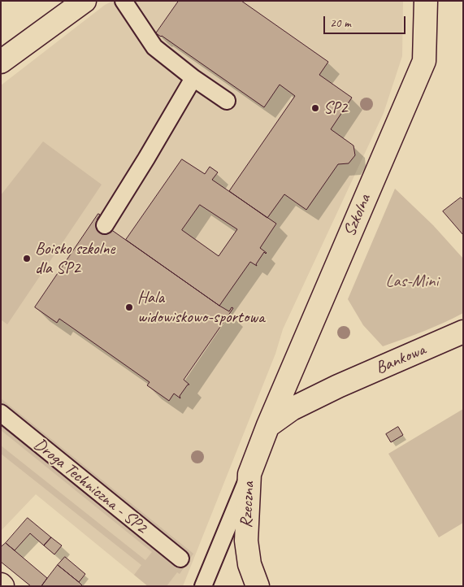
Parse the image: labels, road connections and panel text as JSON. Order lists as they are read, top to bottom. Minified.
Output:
{"streets":{"street":["Szkolna","Bankowa","Rzeczna"],"lane":["Droga Techniczna - SP2"]},"crossings":[["Szkolna","Bankowa"],["Szkolna","Rzeczna"],["Bankowa","Rzeczna"]],"parks":["Las-Mini"],"places":["SP2","Boisko szkolne dla SP2","Hala widowiskowo-sportowa"],"scale_bar":"20 m"}
